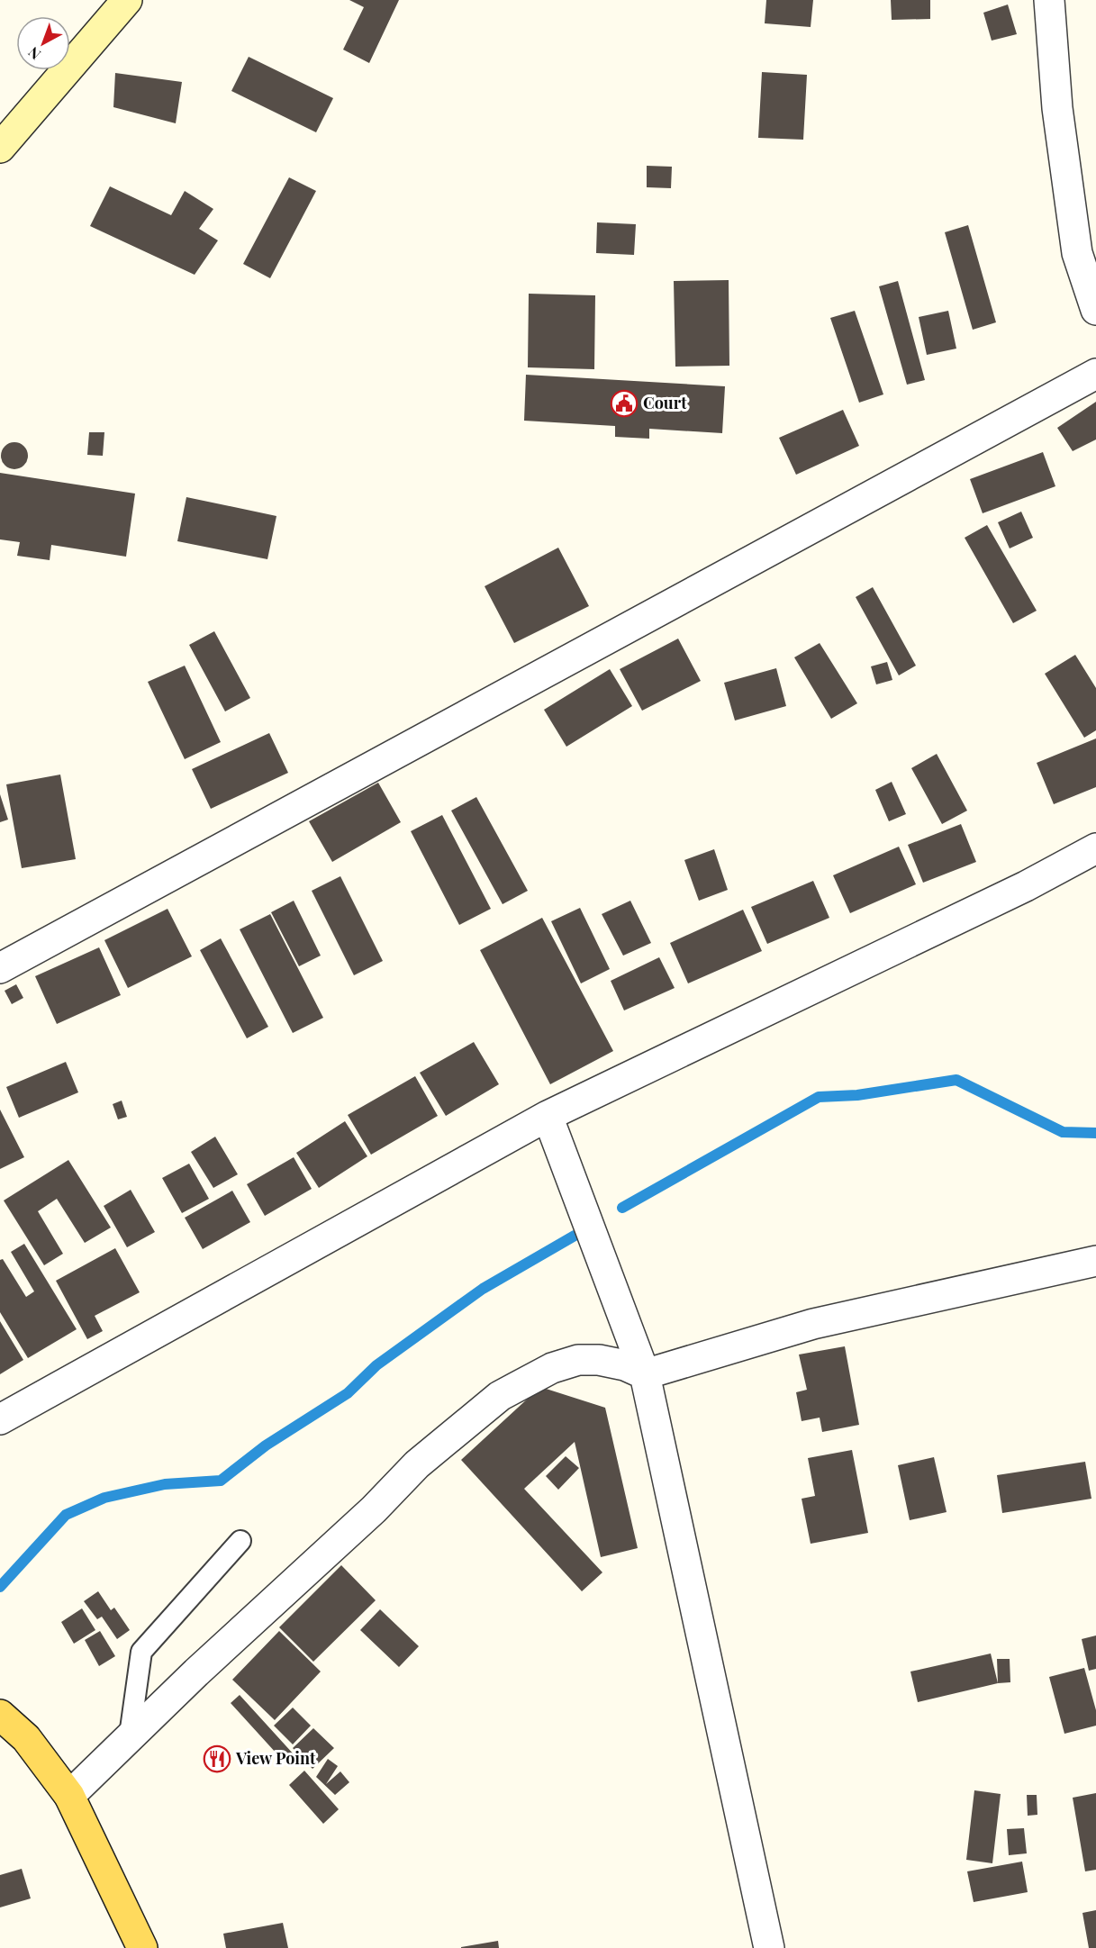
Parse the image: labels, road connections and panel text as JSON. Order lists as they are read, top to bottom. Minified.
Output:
{"places":{"public building":["Court"],"restaurant":["View Point"]},"north":"bottom left"}
